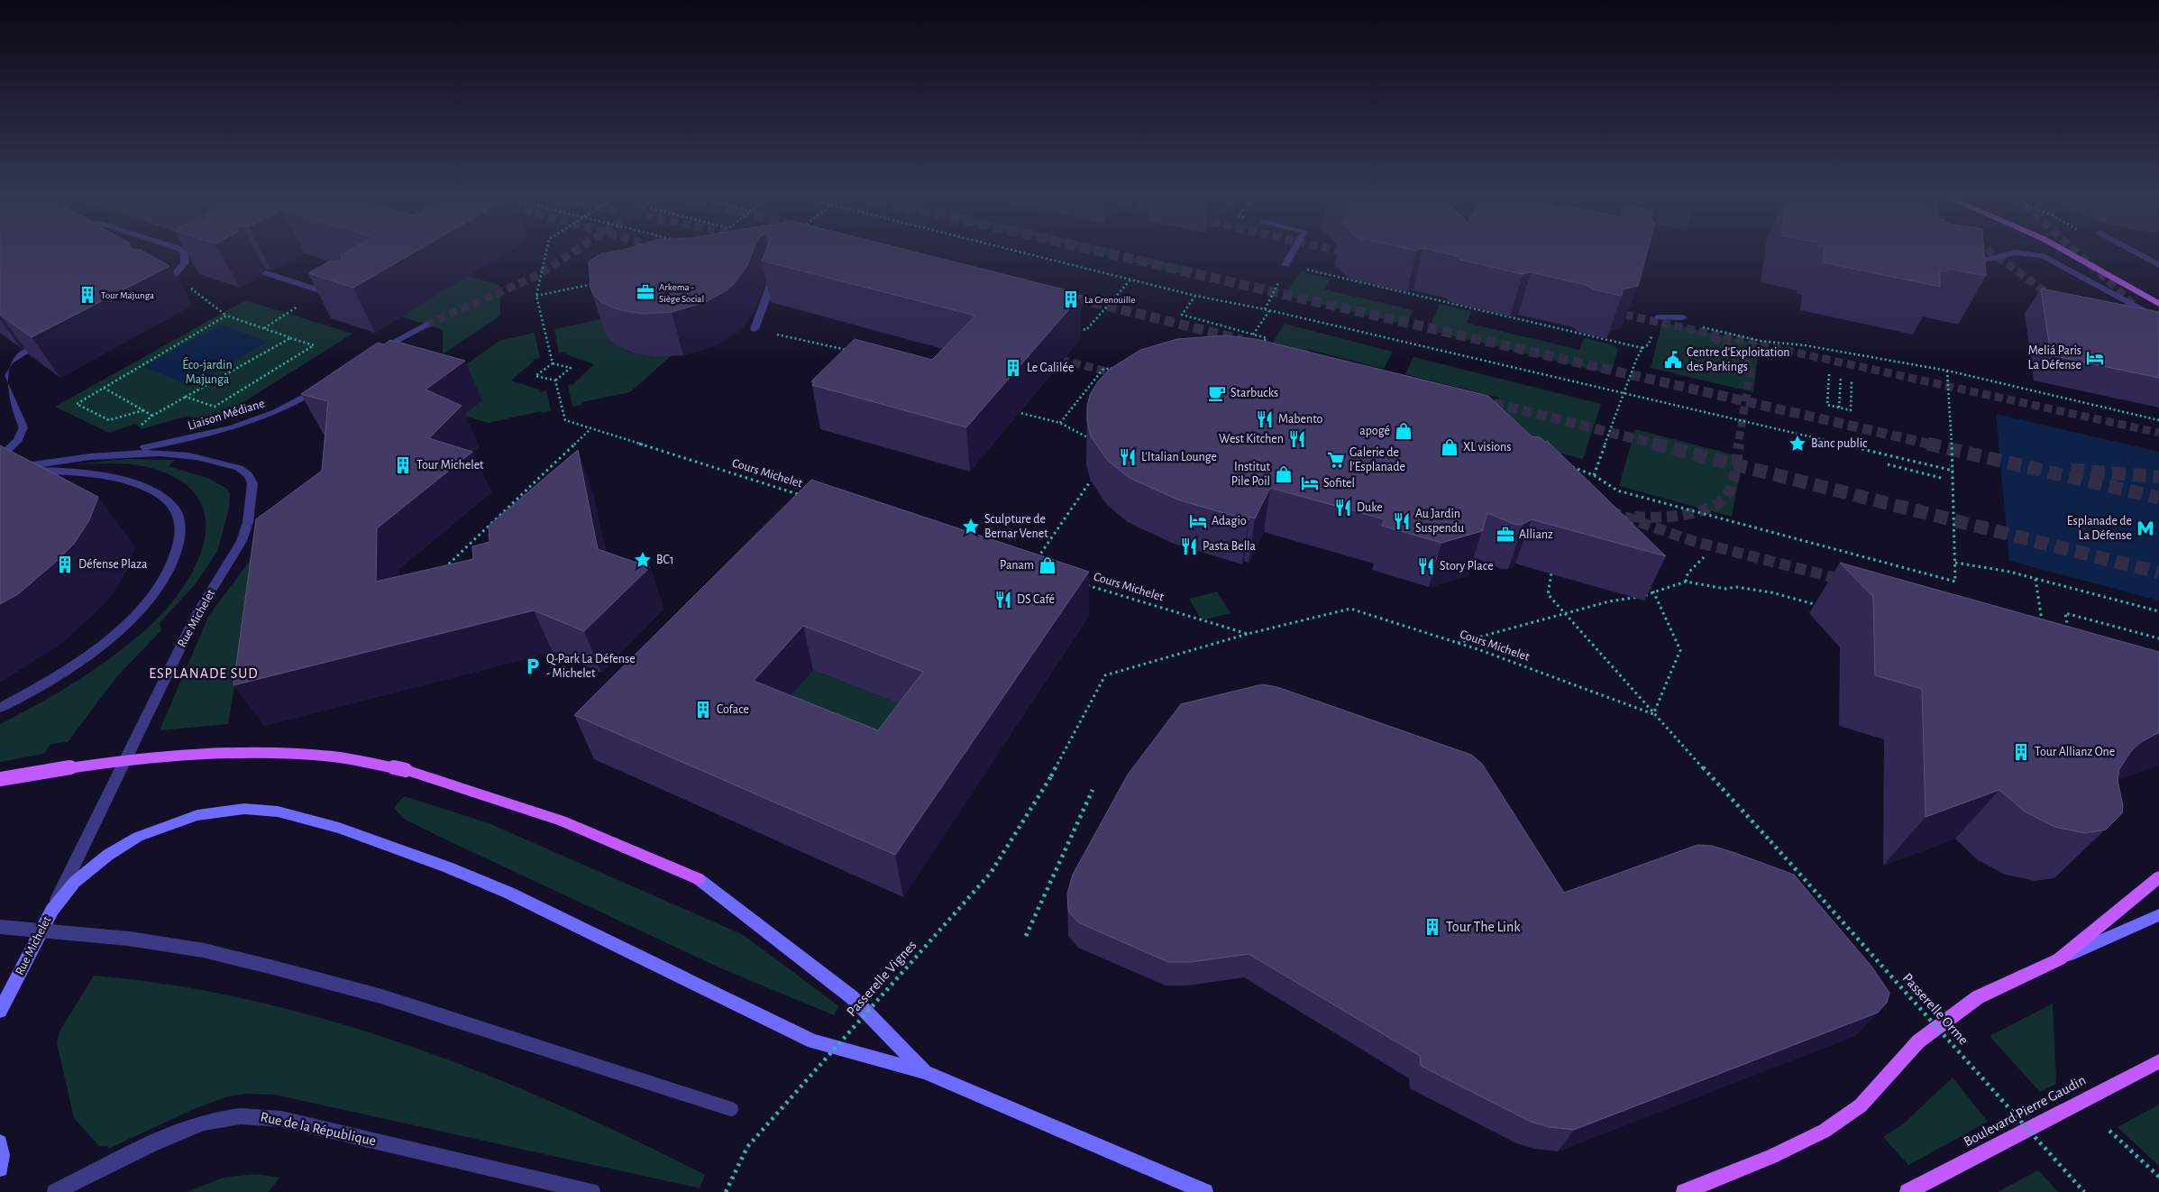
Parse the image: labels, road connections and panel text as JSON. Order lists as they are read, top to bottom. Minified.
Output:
{"streets":{"main road":["Rue Michelet","Boulevard Pierre Gaudin"],"street":["Liaison Médiane","Rue de la République"],"path":["Cours Michelet","Passerelle Vignes","Passerelle Orme"]},"crossings":[["Liaison Médiane","Rue Michelet"],["Cours Michelet","Passerelle Vignes"],["Cours Michelet","Passerelle Orme"]],"districts":["ESPLANADE SUD"],"parks":["Éco-jardin Majunga"],"places":{"office":["Arkema - Siège Social","Allianz"],"building":["Tour Majunga","La Grenouille","Le Galilée","Tour Michelet","Défense Plaza","Coface","Tour Allianz One","Tour The Link"],"hotel":["Meliá Paris La Défense","Sofitel","Adagio"],"public building":["Centre d'Exploitation des Parkings"],"cafe":["Starbucks"],"restaurant":["Mabento","West Kitchen","L'Italian Lounge","Duke","Au Jardin Suspendu","Pasta Bella","Story Place","DS Café"],"shop":["apogé","XL visions","Institut Pile Poil","Panam"],"place":["Banc public","Sculpture de Bernar Venet","BC1"],"supermarket":["Galerie de l'Esplanade"],"metro station":["Esplanade de La Défense"],"parking":["Q-Park La Défense - Michelet"]}}
